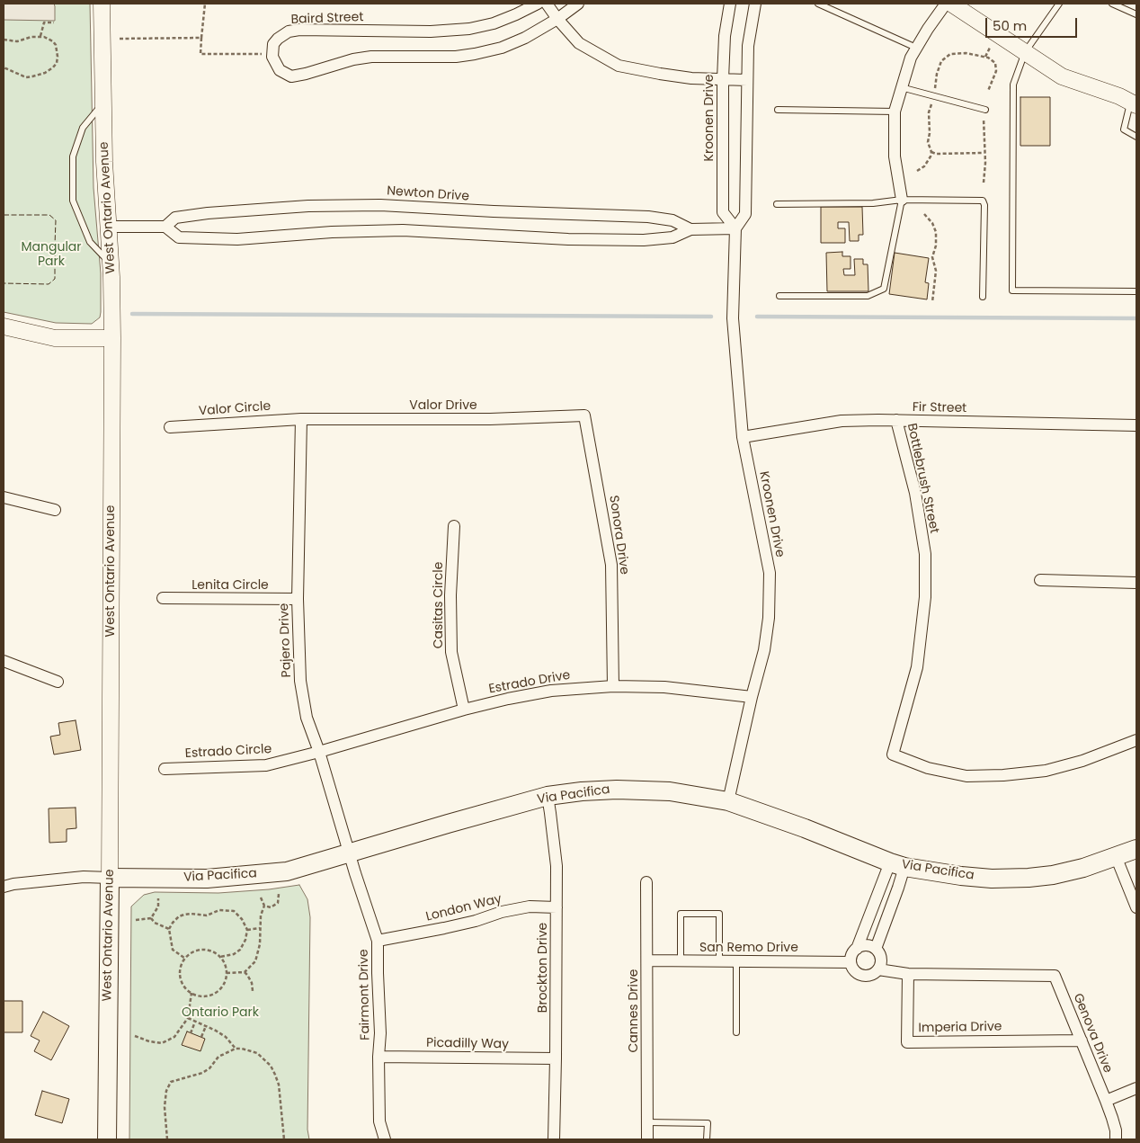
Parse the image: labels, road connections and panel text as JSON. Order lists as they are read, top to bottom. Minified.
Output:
{"streets":{"main road":["West Ontario Avenue","Via Pacifica"],"street":["Baird Street","Kroonen Drive","Newton Drive","Valor Drive","Fir Street","Valor Circle","Bottlebrush Street","Sonora Drive","Lenita Circle","Casitas Circle","Pajero Drive","Estrado Drive","Estrado Circle","London Way","San Remo Drive","Brockton Drive","Fairmont Drive","Cannes Drive","Imperia Drive","Genova Drive","Picadilly Way"]},"crossings":[["Kroonen Drive","Newton Drive"],["Kroonen Drive","Fir Street"],["Kroonen Drive","Estrado Drive"],["Kroonen Drive","Via Pacifica"],["Newton Drive","West Ontario Avenue"],["West Ontario Avenue","Via Pacifica"],["Valor Drive","Valor Circle"],["Valor Drive","Sonora Drive"],["Valor Drive","Pajero Drive"],["Fir Street","Bottlebrush Street"],["Valor Circle","Pajero Drive"],["Sonora Drive","Estrado Drive"],["Lenita Circle","Pajero Drive"],["Casitas Circle","Estrado Drive"],["Pajero Drive","Estrado Drive"],["Pajero Drive","Estrado Circle"],["Pajero Drive","Via Pacifica"],["Pajero Drive","Fairmont Drive"],["Estrado Drive","Estrado Circle"],["Via Pacifica","Brockton Drive"],["Via Pacifica","Fairmont Drive"],["London Way","Brockton Drive"],["London Way","Fairmont Drive"],["San Remo Drive","Cannes Drive"],["Brockton Drive","Picadilly Way"],["Fairmont Drive","Picadilly Way"],["Imperia Drive","Genova Drive"]],"parks":["Mangular Park","Ontario Park"],"scale_bar":"50 m"}
